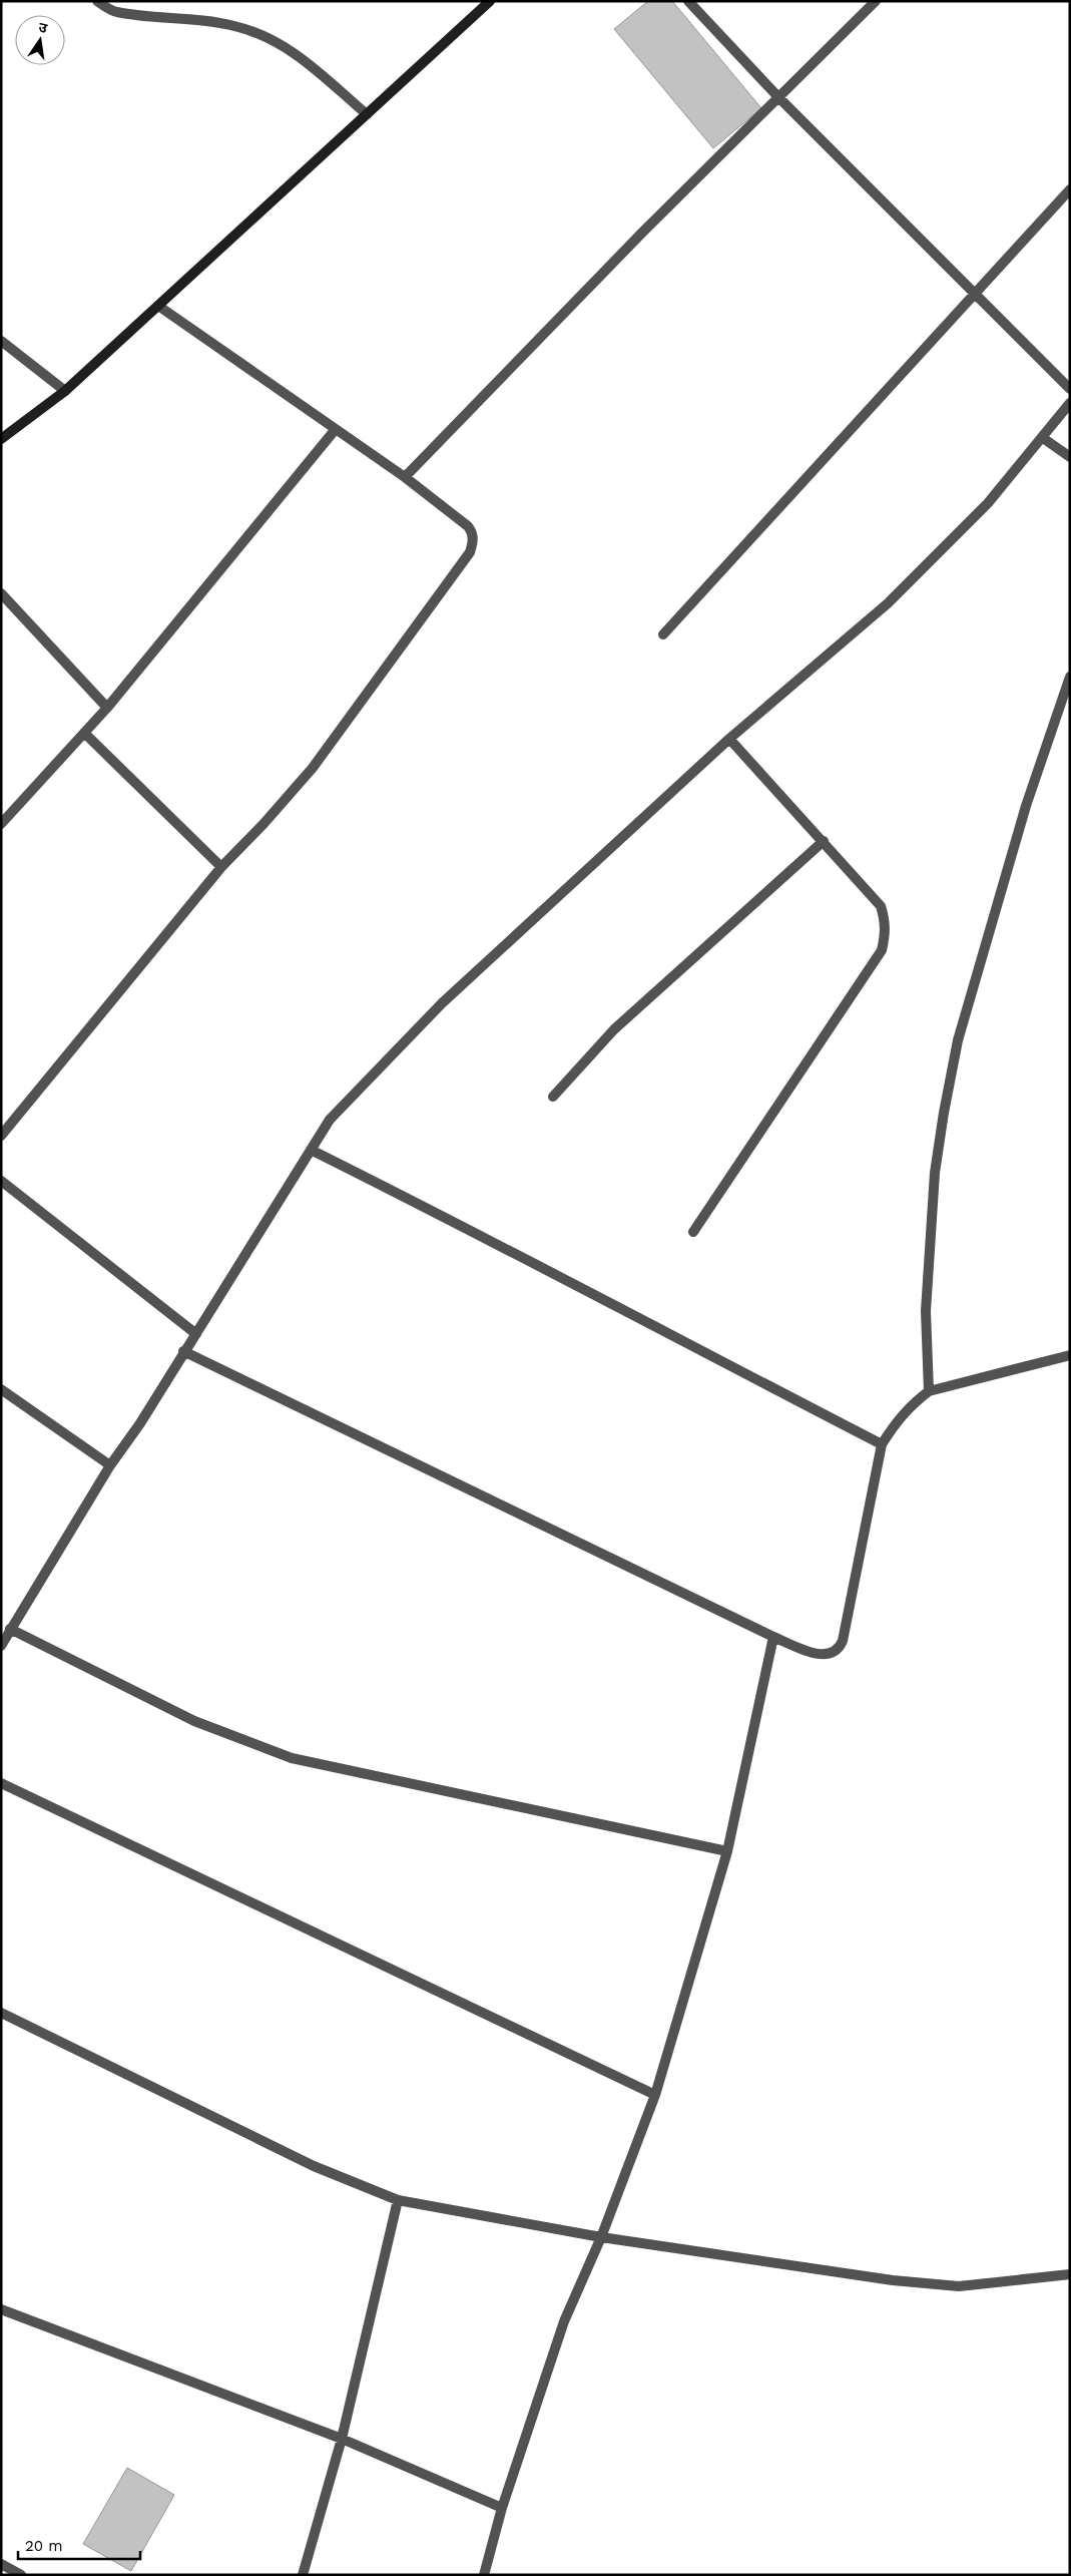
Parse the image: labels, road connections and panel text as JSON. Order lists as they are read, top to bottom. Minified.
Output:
{"scale_bar":"20 m","north":"top"}
